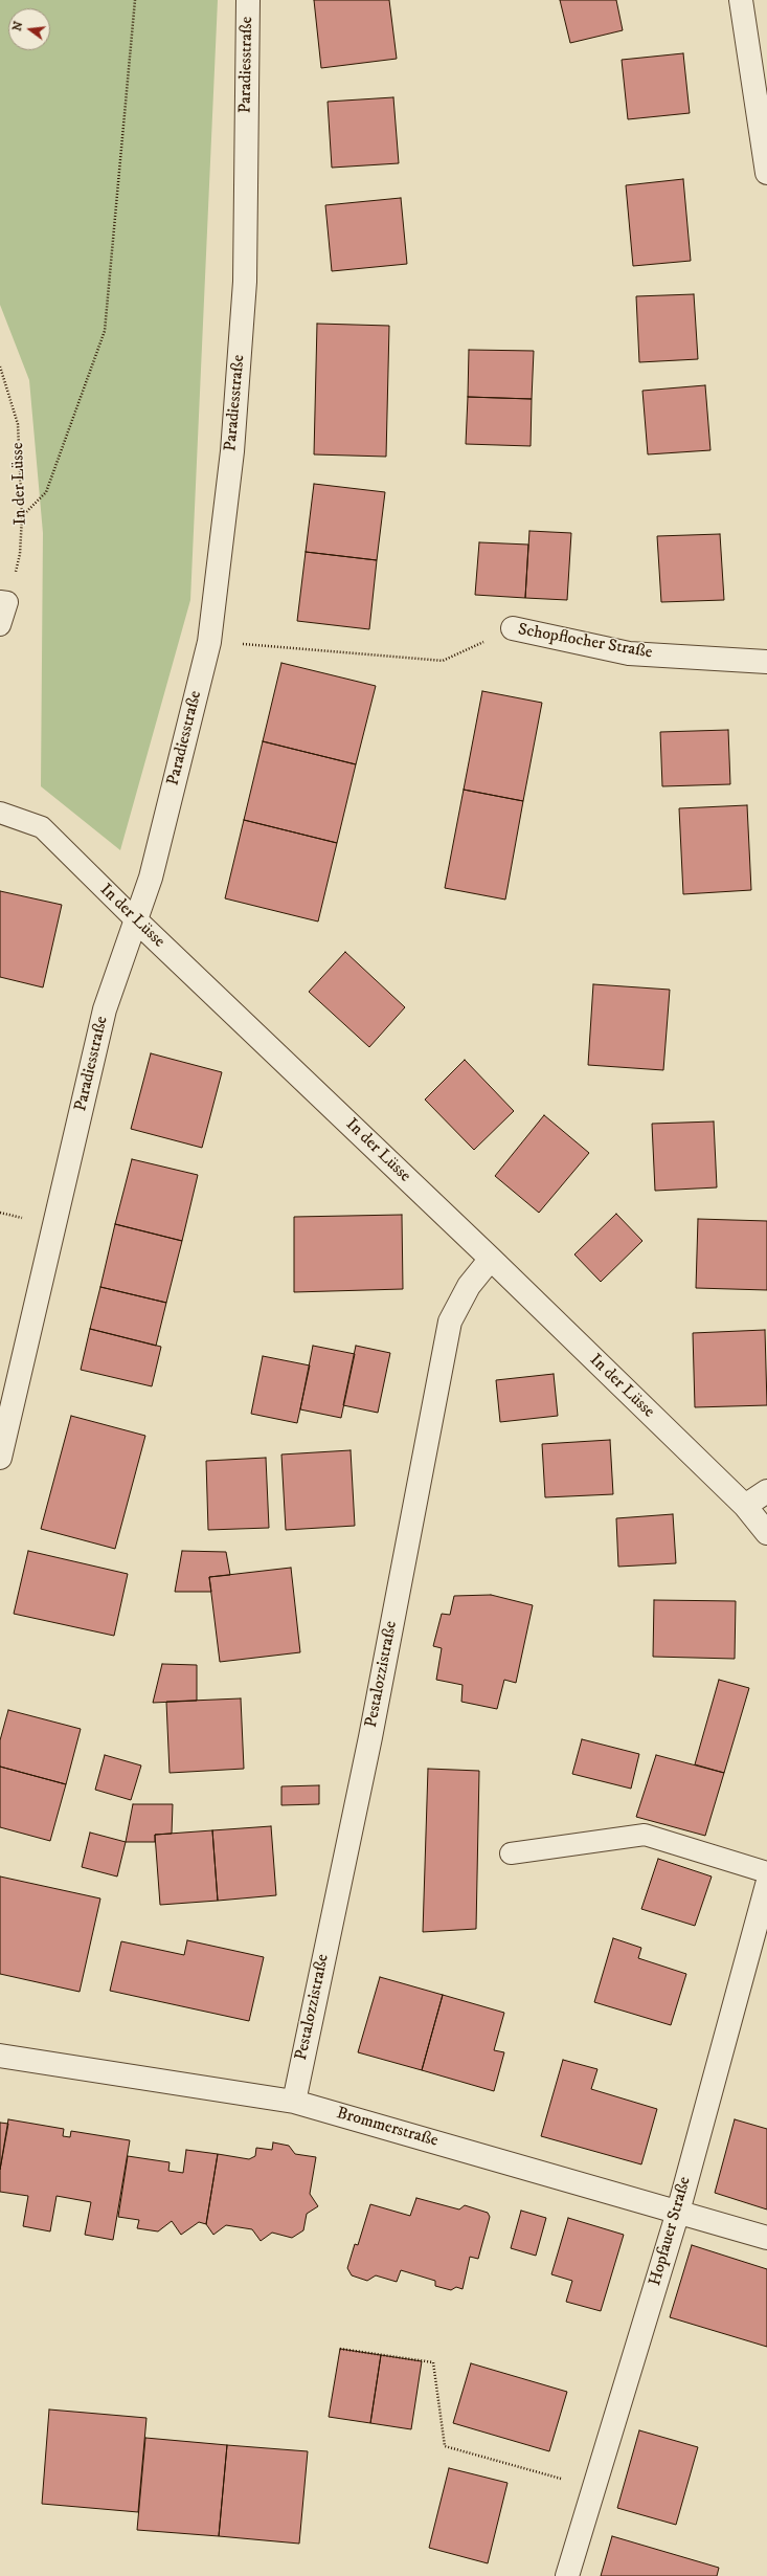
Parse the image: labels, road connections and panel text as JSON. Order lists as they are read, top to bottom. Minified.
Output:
{"streets":{"street":["Paradiesstraße","In der Lüsse","Schopflocher Straße","Pestalozzistraße","Brommerstraße","Hopfauer Straße"]},"crossings":[["Paradiesstraße","In der Lüsse"],["Paradiesstraße","Schopflocher Straße"],["In der Lüsse","Pestalozzistraße"],["Pestalozzistraße","Brommerstraße"],["Brommerstraße","Hopfauer Straße"]],"north":"left"}
